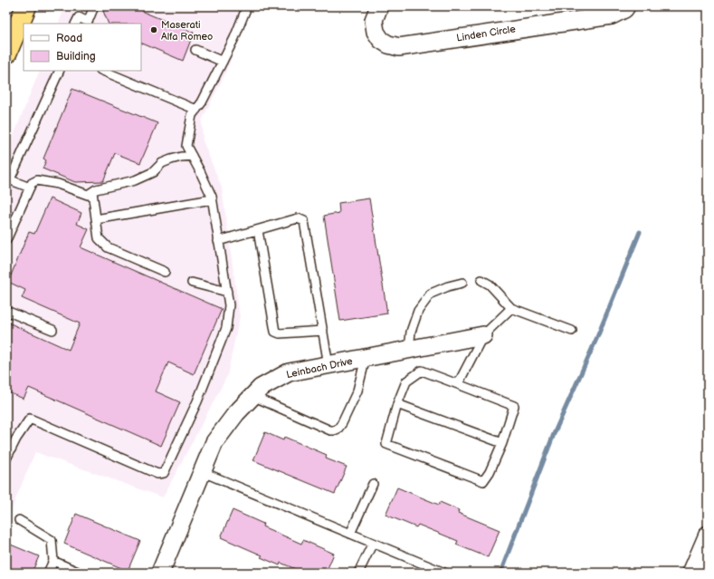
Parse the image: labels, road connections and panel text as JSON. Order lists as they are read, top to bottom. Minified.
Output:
{"streets":{"street":["Linden Circle","Leinbach Drive"]},"places":["Maserati Alfa Romeo"],"legend":["Road","Building"]}
